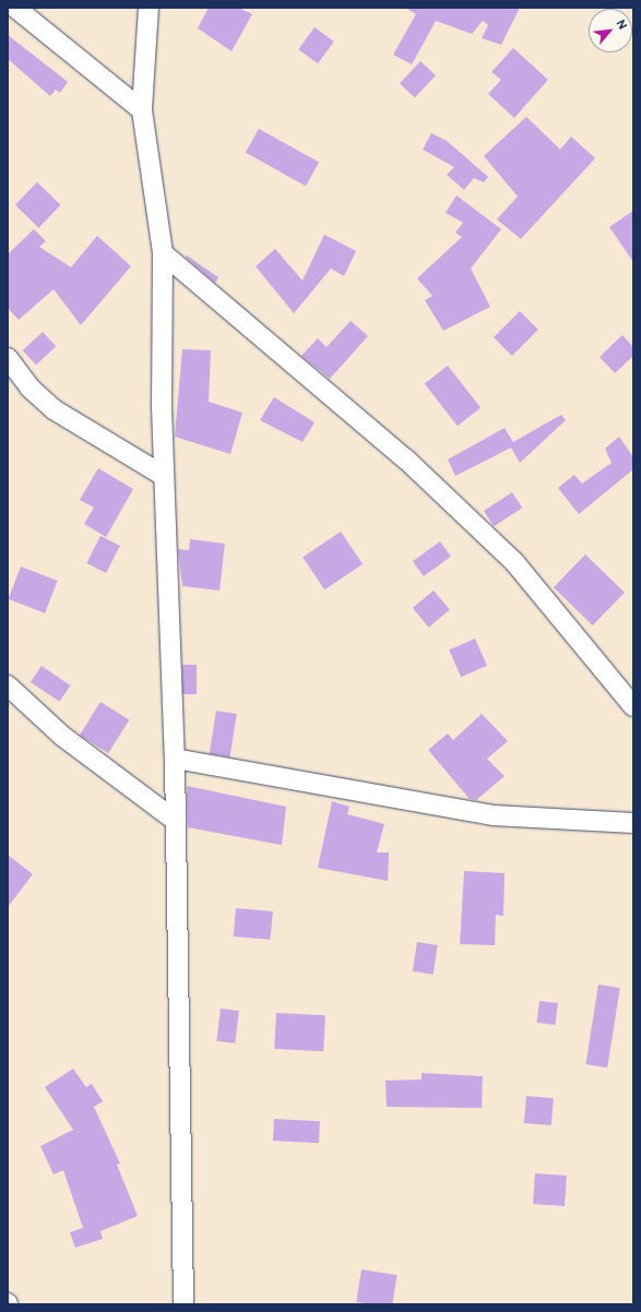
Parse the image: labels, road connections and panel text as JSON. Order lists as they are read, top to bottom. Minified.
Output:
{"north":"top right"}
